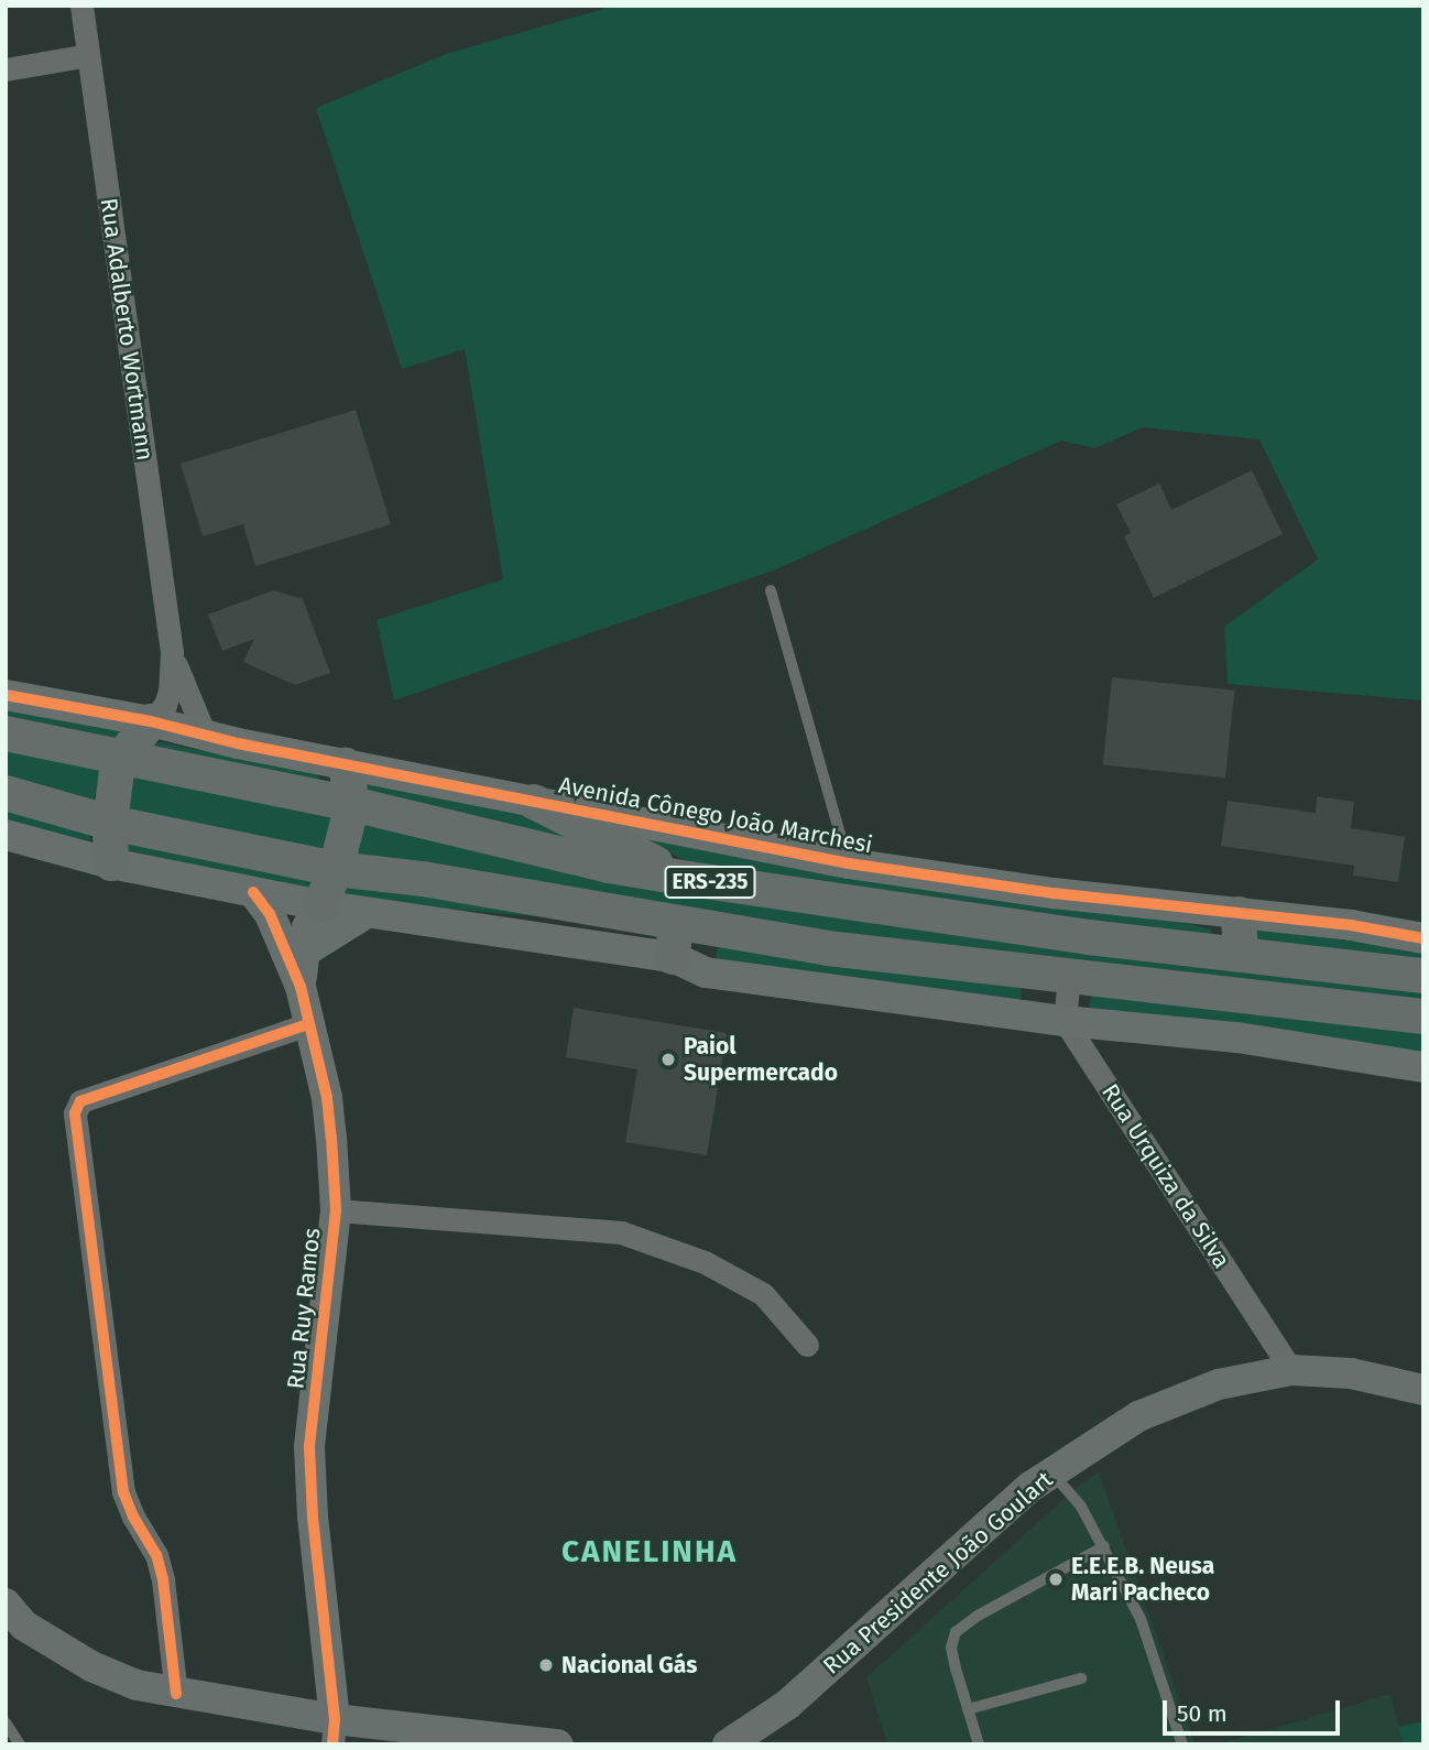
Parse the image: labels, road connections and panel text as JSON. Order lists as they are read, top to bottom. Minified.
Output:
{"streets":{"main road":["ERS-235"],"street":["Rua Adalberto Wortmann","Avenida Cônego João Marchesi","Rua Urquiza da Silva","Rua Ruy Ramos","Rua Presidente João Goulart"]},"crossings":[["Rua Adalberto Wortmann","Avenida Cônego João Marchesi"],["Rua Urquiza da Silva","Rua Presidente João Goulart"]],"districts":["CANELINHA"],"places":["Paiol Supermercado","E.E.E.B. Neusa Mari Pacheco","Nacional Gás"],"scale_bar":"50 m"}
